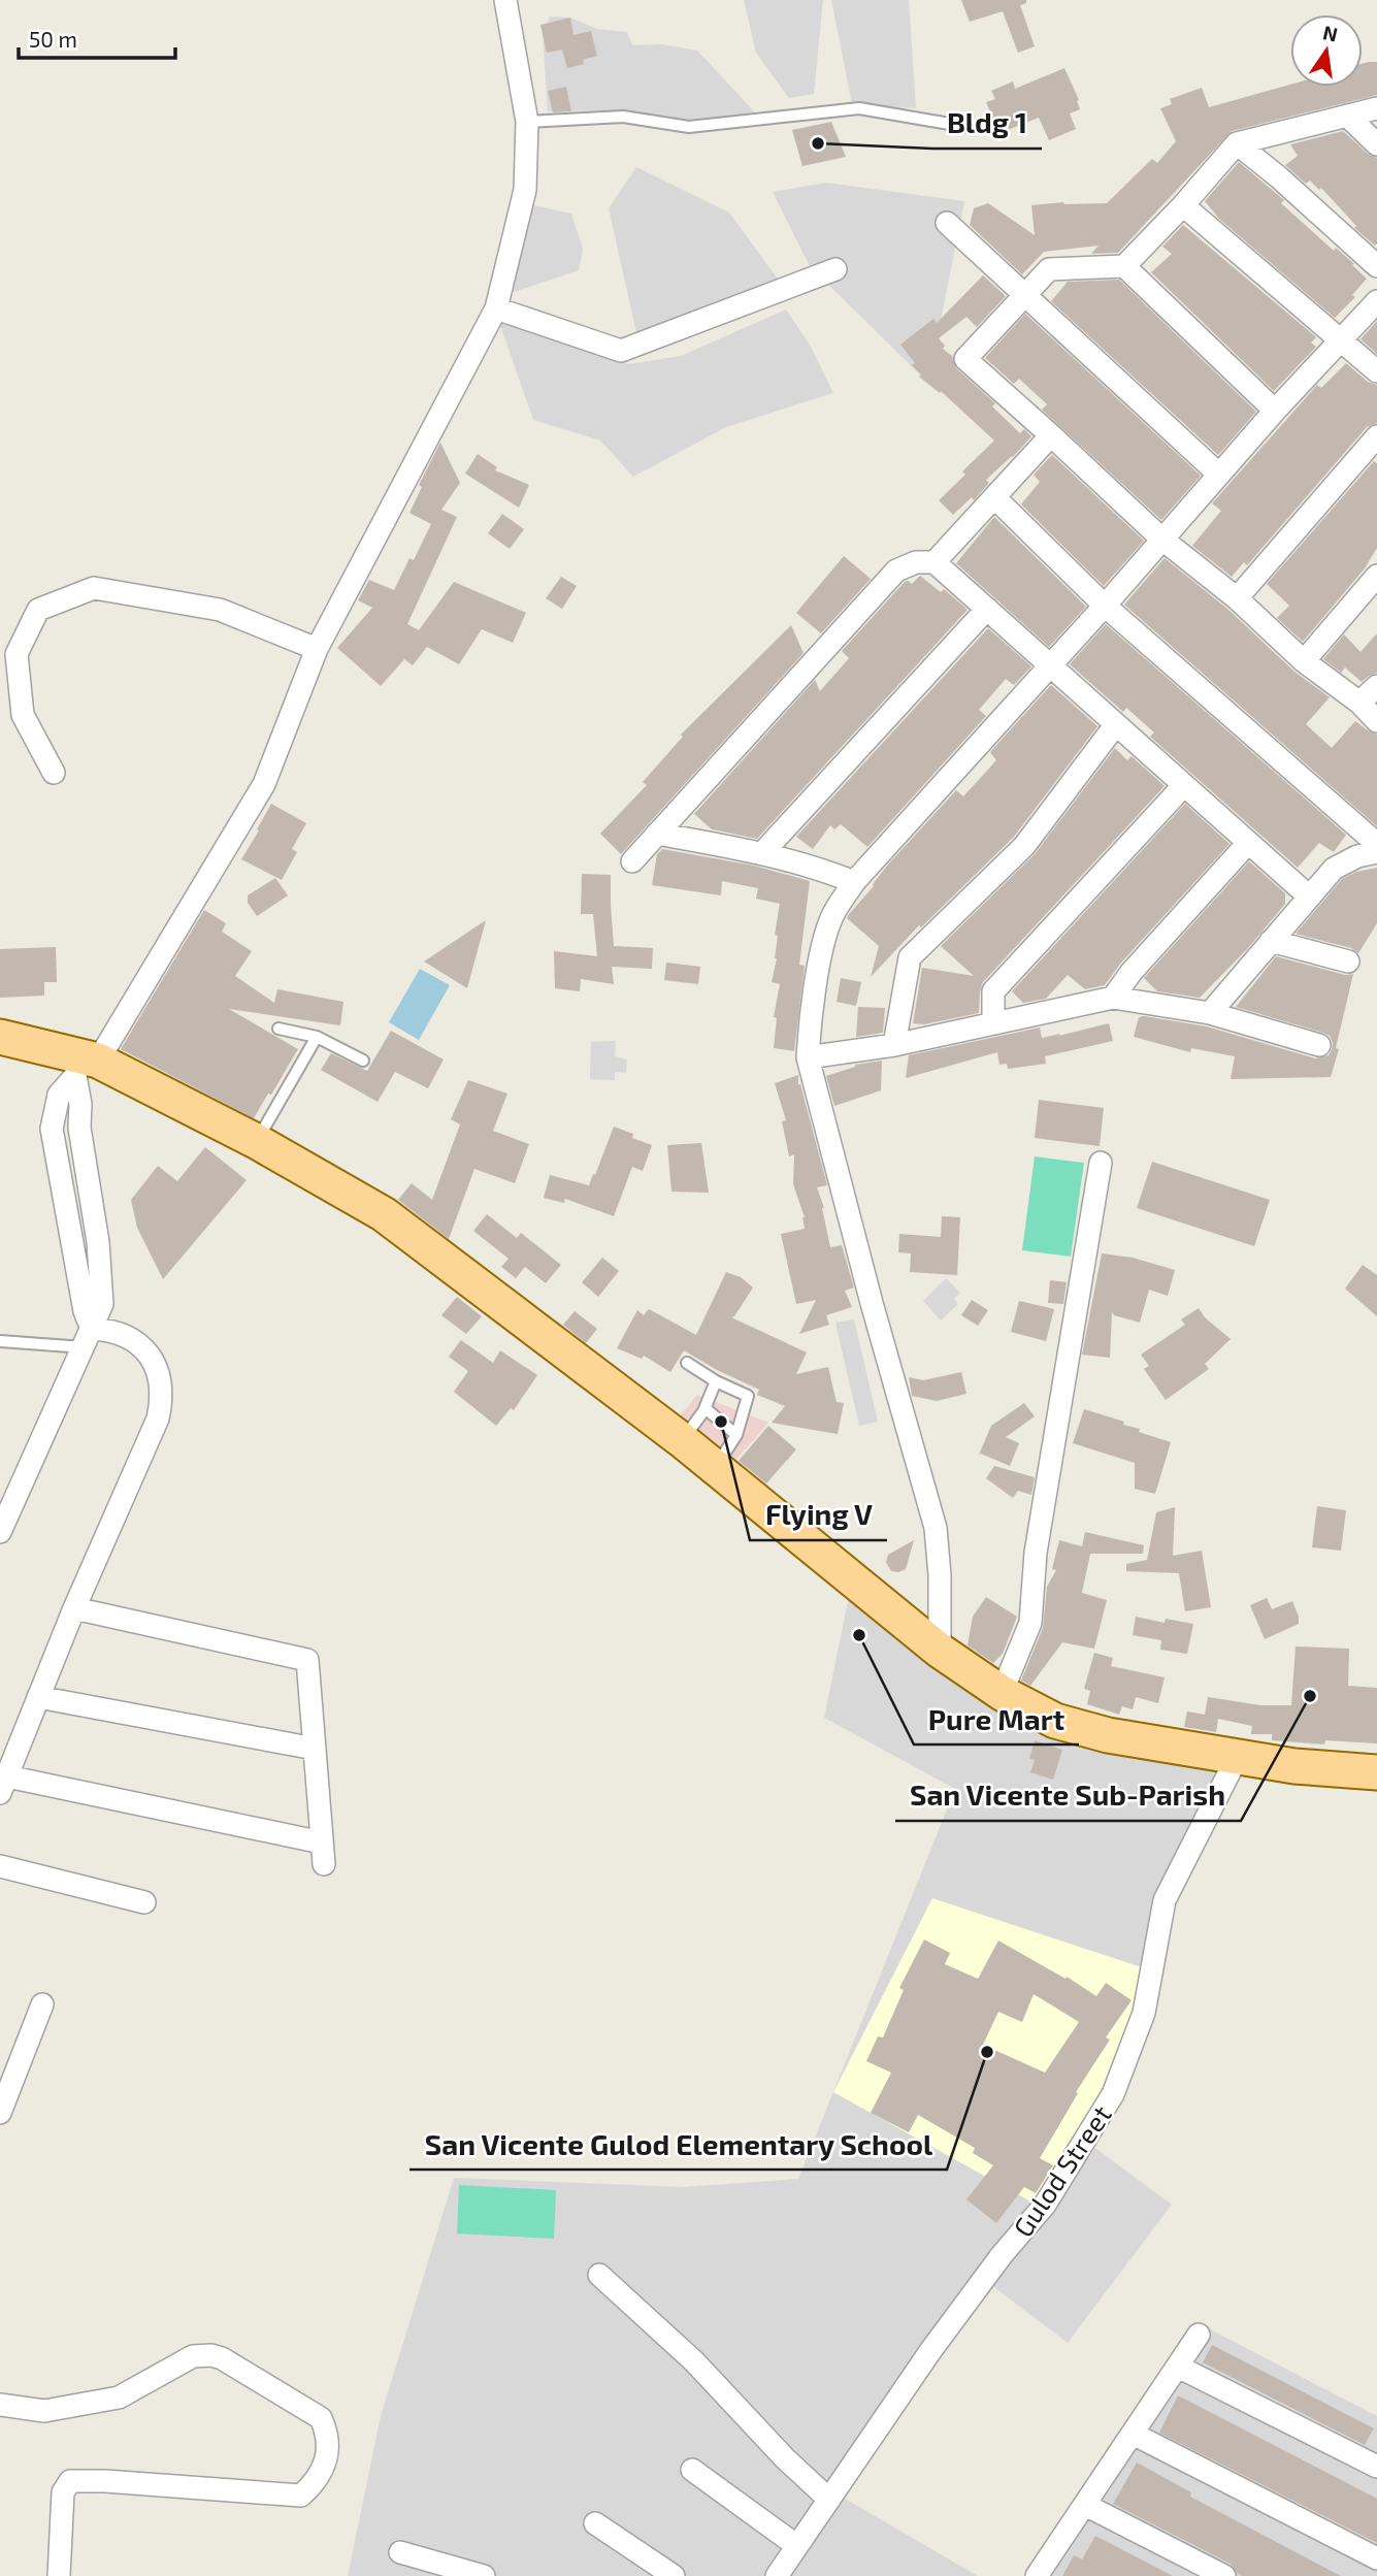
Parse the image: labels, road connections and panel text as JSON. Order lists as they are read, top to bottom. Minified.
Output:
{"streets":{"street":["Gulod Street"]},"places":["Bldg 1","Flying V","Pure Mart","San Vicente Sub-Parish","San Vicente Gulod Elementary School"],"scale_bar":"50 m","north":"top"}
